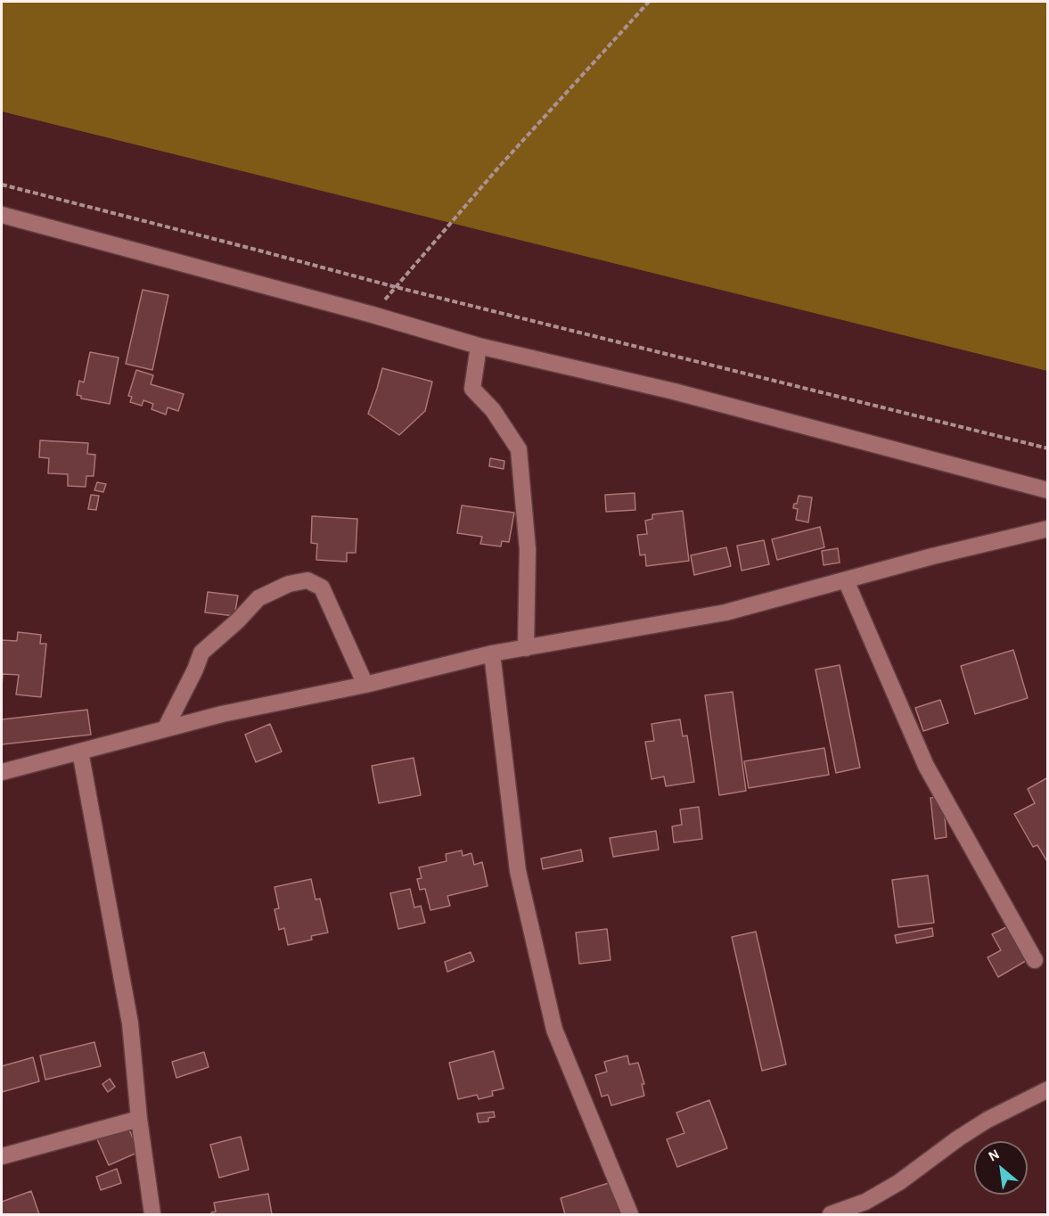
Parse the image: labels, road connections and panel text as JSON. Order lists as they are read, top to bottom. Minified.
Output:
{"north":"top left"}
